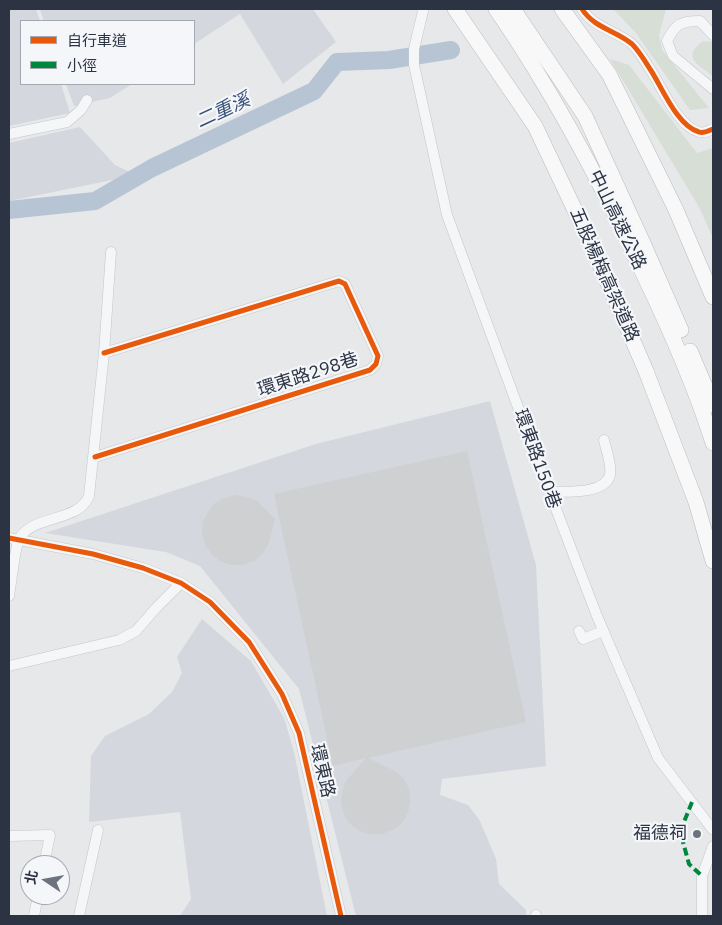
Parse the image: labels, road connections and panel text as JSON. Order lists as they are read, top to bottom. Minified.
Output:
{"streets":{"highway":["中山高速公路","五股楊梅高架道路"],"street":["環東路298巷","環東路150巷","環東路"]},"water":["二重溪"],"places":["福德祠"],"legend":["自行車道","小徑"],"north":"left"}
